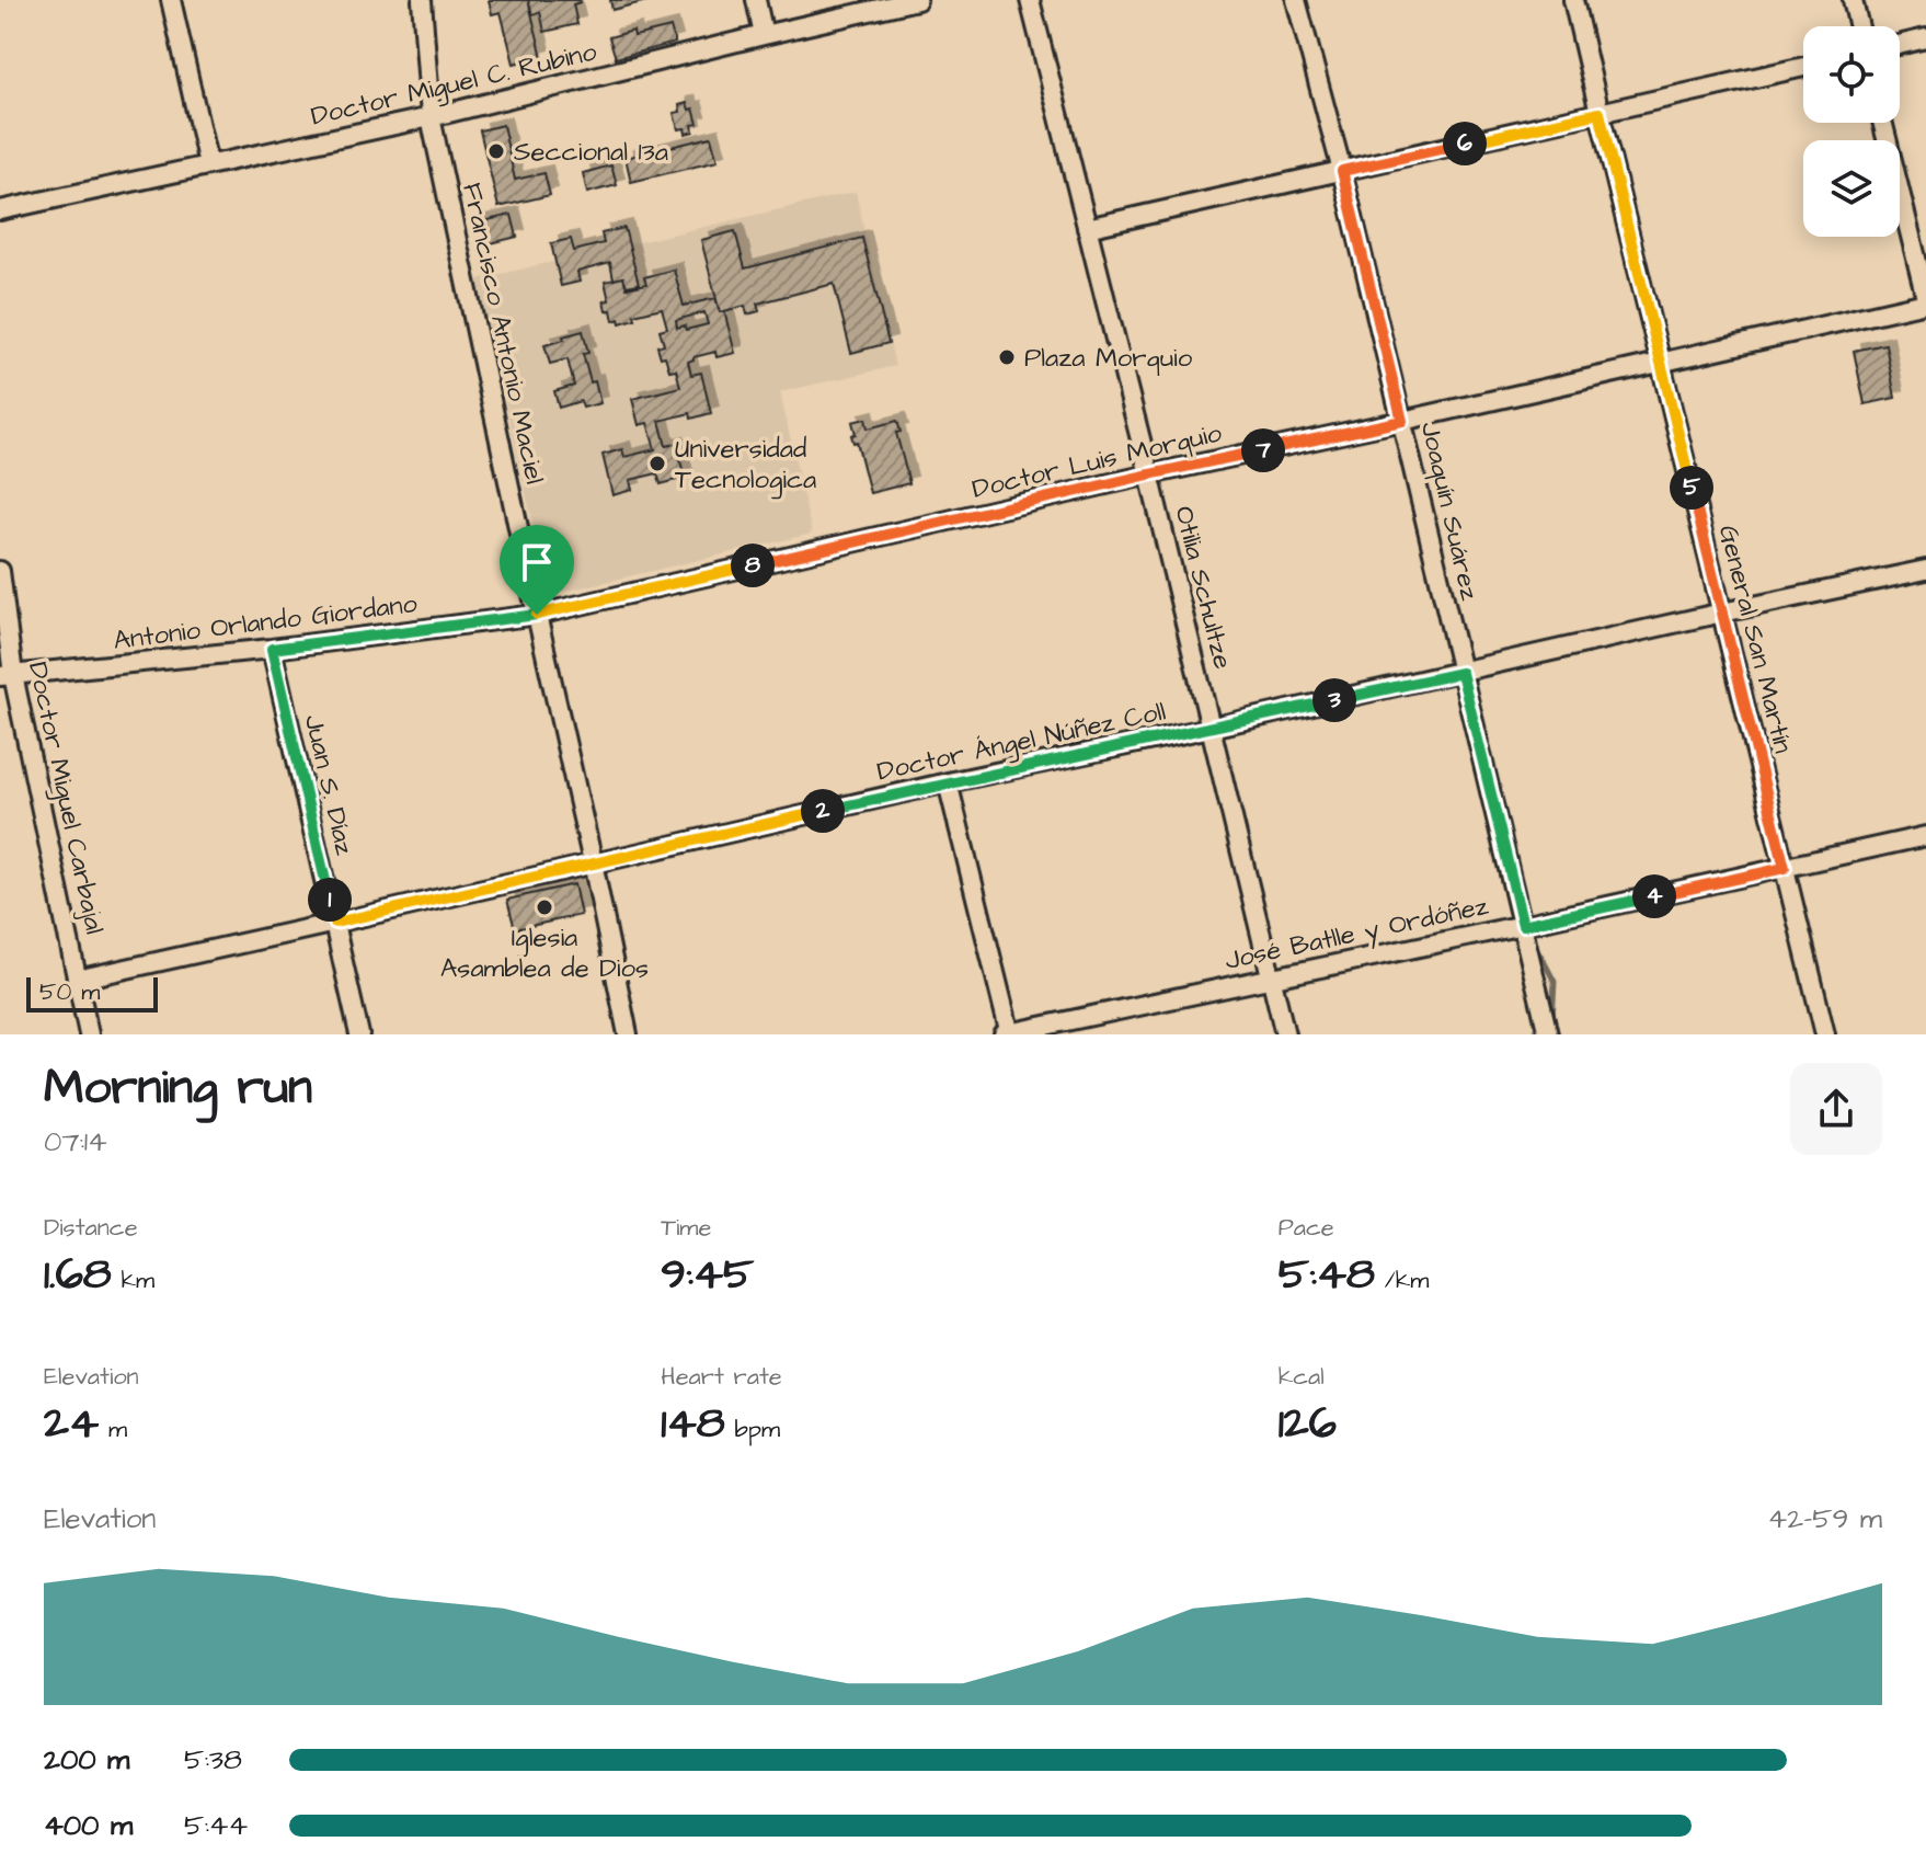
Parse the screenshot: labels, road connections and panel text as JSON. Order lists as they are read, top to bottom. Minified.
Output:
{"streets":{"street":["Doctor Miguel C. Rubino","Francisco Antonio Maciel","Doctor Luis Morquio","Joaquín Suárez","Otilia Schultze","Antonio Orlando Giordano","General San Martín","Doctor Ángel Núñez Coll","Juan S. Díaz","Doctor Miguel Carbajal","José Batlle y Ordóñez"]},"crossings":[["Doctor Miguel C. Rubino","Francisco Antonio Maciel"],["Francisco Antonio Maciel","Doctor Luis Morquio"],["Francisco Antonio Maciel","Antonio Orlando Giordano"],["Francisco Antonio Maciel","Doctor Ángel Núñez Coll"],["Doctor Luis Morquio","Joaquín Suárez"],["Doctor Luis Morquio","Otilia Schultze"],["Doctor Luis Morquio","Antonio Orlando Giordano"],["Doctor Luis Morquio","General San Martín"],["Joaquín Suárez","Doctor Ángel Núñez Coll"],["Joaquín Suárez","José Batlle y Ordóñez"],["Otilia Schultze","Doctor Ángel Núñez Coll"],["Otilia Schultze","José Batlle y Ordóñez"],["Antonio Orlando Giordano","Juan S. Díaz"],["Antonio Orlando Giordano","Doctor Miguel Carbajal"],["General San Martín","Doctor Ángel Núñez Coll"],["General San Martín","José Batlle y Ordóñez"],["Doctor Ángel Núñez Coll","Juan S. Díaz"],["Doctor Ángel Núñez Coll","Doctor Miguel Carbajal"]],"places":["Seccional 13a","Plaza Morquio","Universidad Tecnologica","Iglesia Asamblea de Dios"],"scale_bar":"50 m","page":{"pins":["6","7","5","8","3","2","4","1"],"scale":"50 m","heading":["Morning run","07:14"],"stats":[["Distance","1.68 km"],["Time","9:45"],["Pace","5:48 /km"],["Elevation","24 m"],["Heart rate","148 bpm"],["kcal","126"]],"chart":["Elevation","42–59 m"],"list":[{"name":"200 m","note":"5:38"},{"name":"400 m","note":"5:44"}]}}
